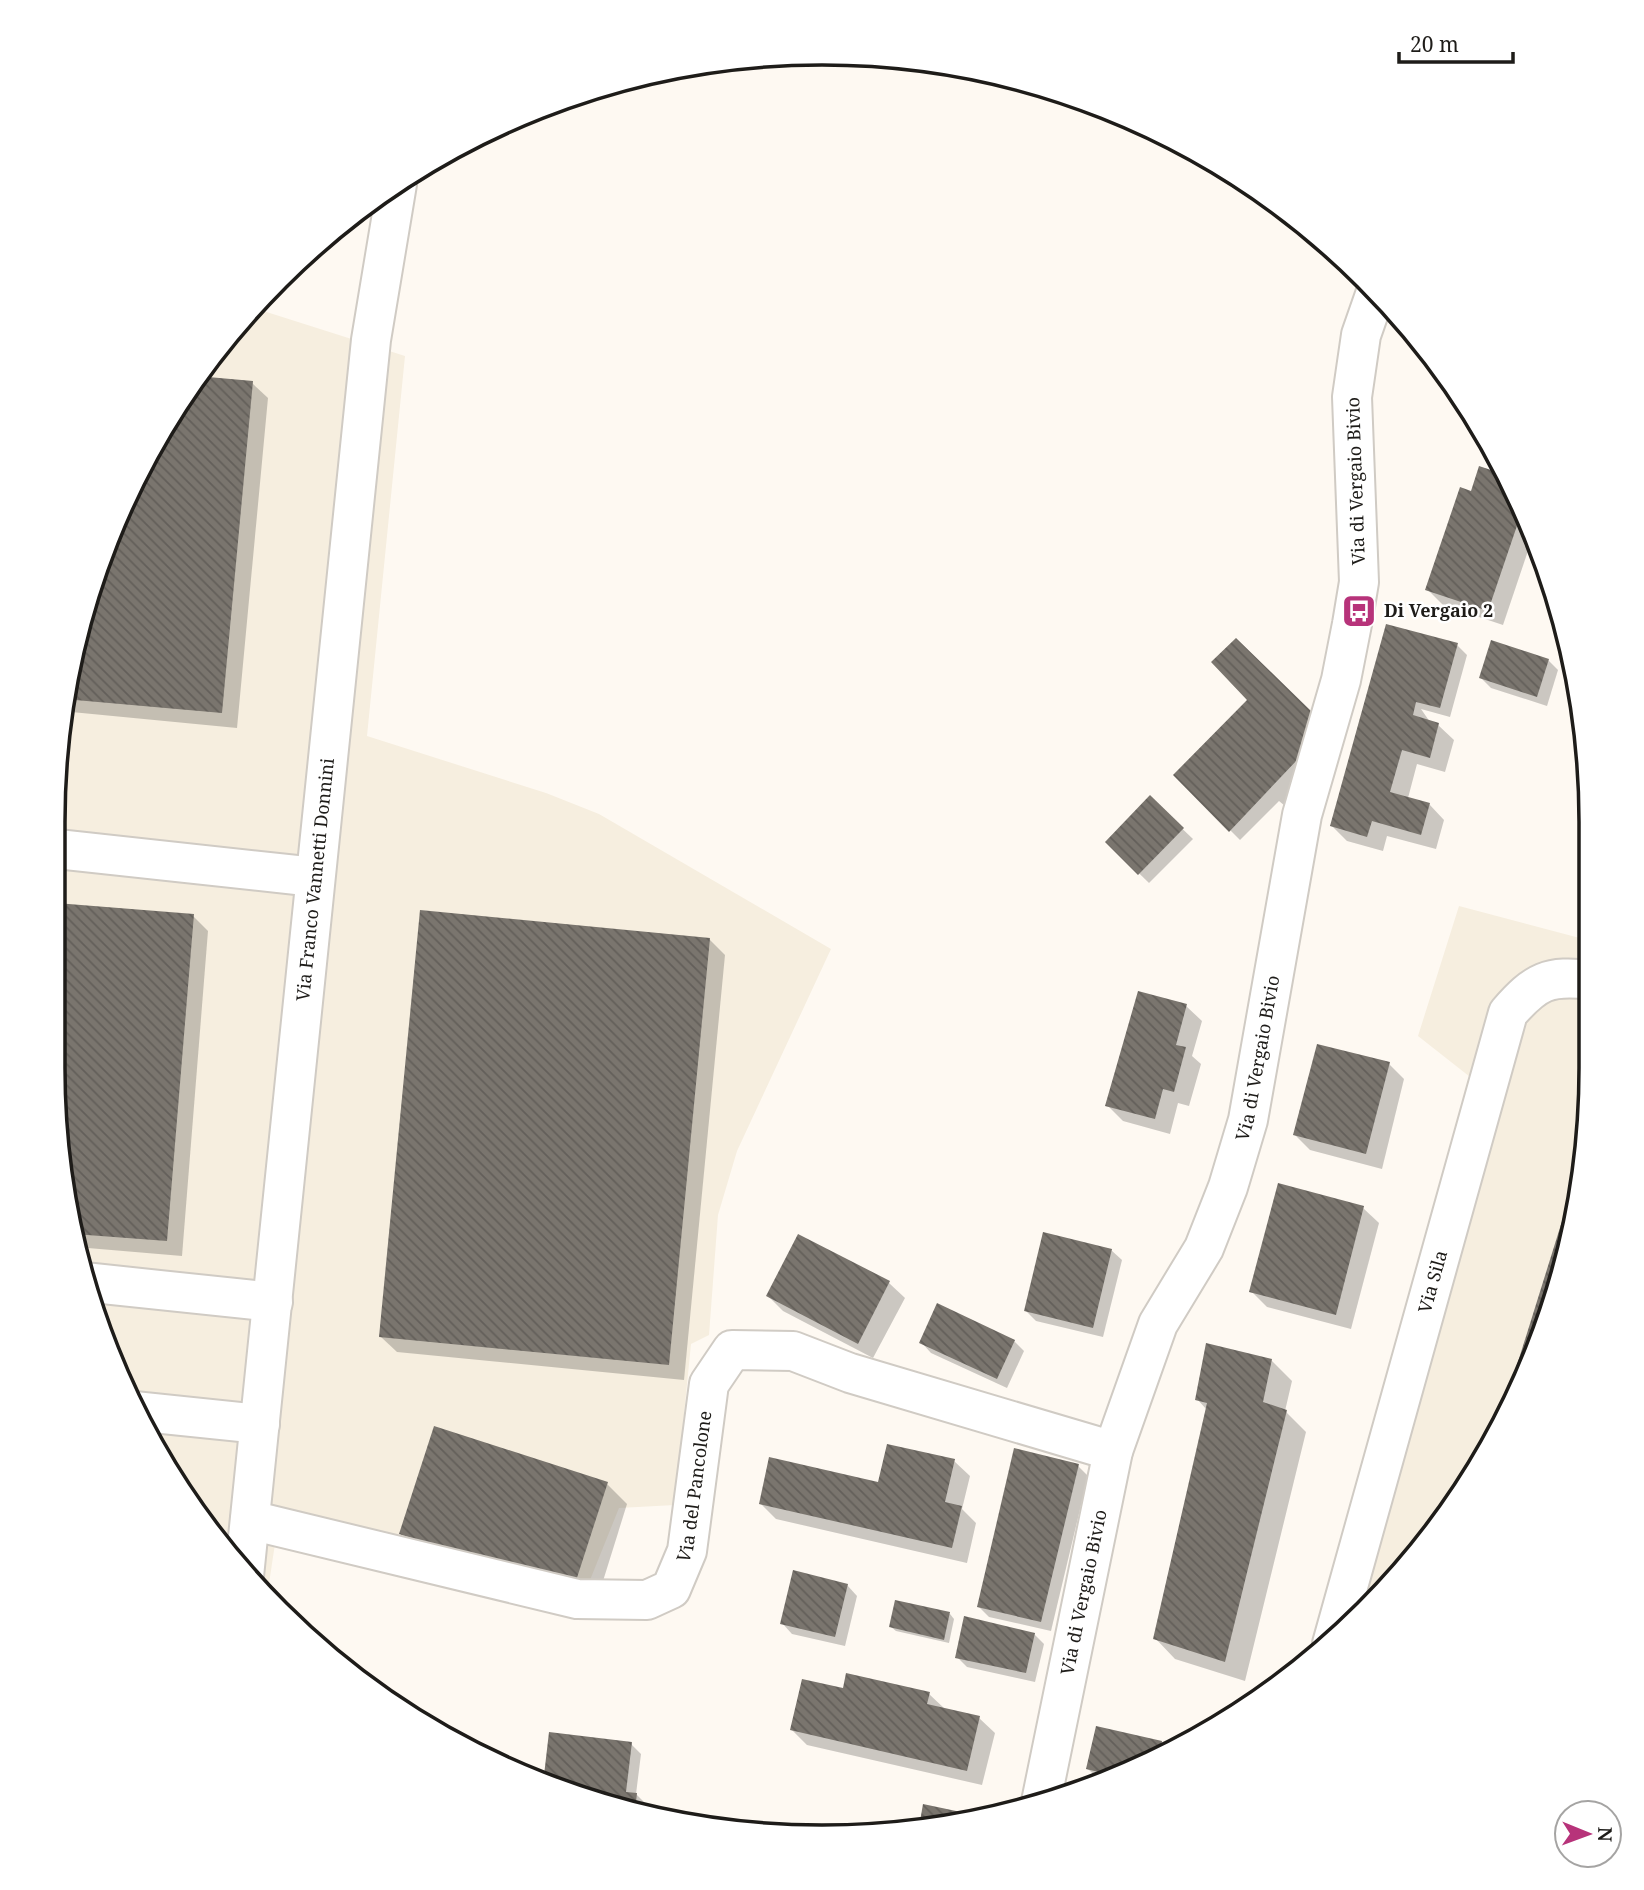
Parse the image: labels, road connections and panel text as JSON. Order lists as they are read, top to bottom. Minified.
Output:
{"streets":{"street":["Via di Vergaio Bivio","Via Franco Vannetti Donnini","Via Sila","Via del Pancolone"]},"crossings":[["Via di Vergaio Bivio","Via del Pancolone"],["Via Franco Vannetti Donnini","Via del Pancolone"]],"places":{"bus stop":["Di Vergaio 2"]},"scale_bar":"20 m","north":"right"}
